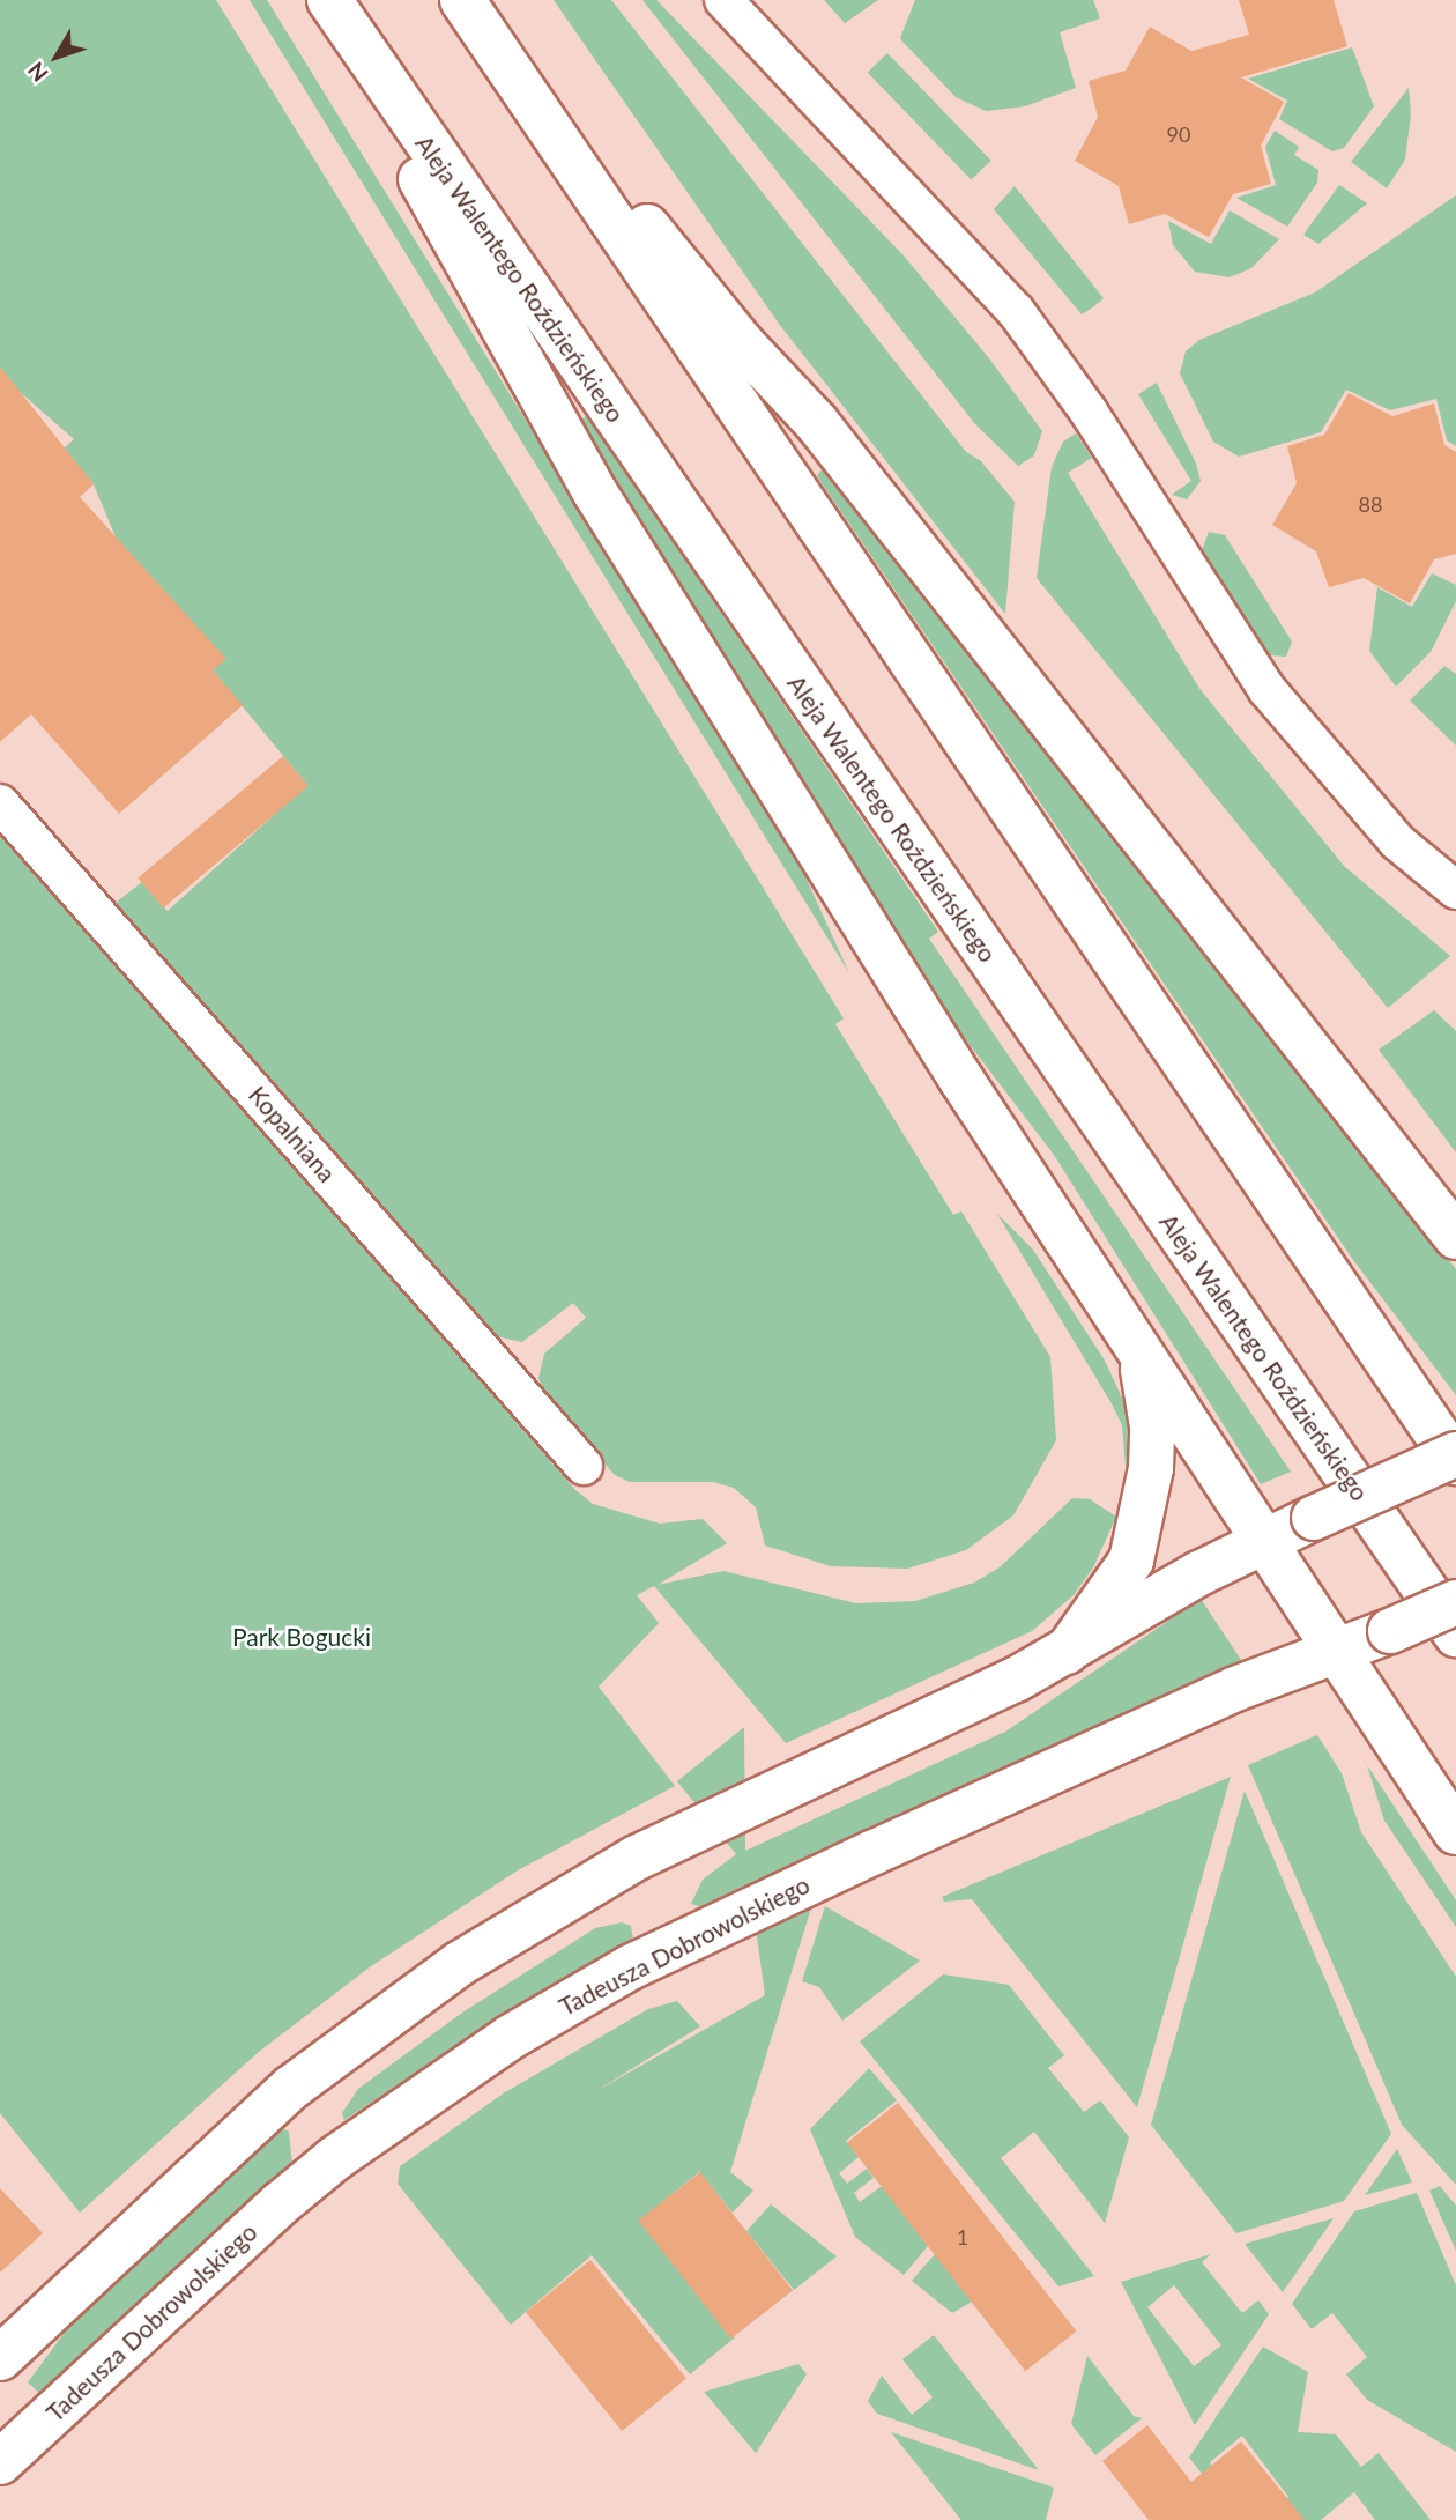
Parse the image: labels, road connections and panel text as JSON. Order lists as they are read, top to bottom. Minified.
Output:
{"streets":{"main road":["Aleja Walentego Roździeńskiego","Tadeusza Dobrowolskiego"],"street":["Kopalniana"]},"parks":["Park Bogucki"],"house_numbers":["90","88","1"],"north":"bottom left"}
